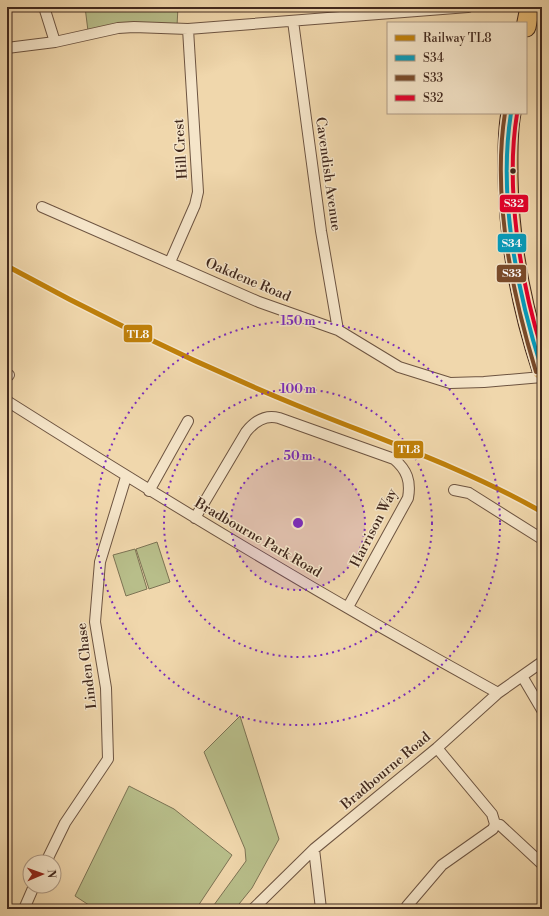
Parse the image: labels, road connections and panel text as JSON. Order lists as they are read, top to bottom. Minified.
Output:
{"streets":{"street":["Hill Crest","Cavendish Avenue","Oakdene Road","Harrison Way","Bradbourne Park Road","Linden Chase","Bradbourne Road"]},"crossings":[["Hill Crest","Oakdene Road"],["Cavendish Avenue","Oakdene Road"],["Harrison Way","Bradbourne Park Road"],["Bradbourne Park Road","Linden Chase"],["Bradbourne Park Road","Bradbourne Road"]],"lines":["transit line S34","transit line S33","transit line S32","rail line TL8"],"legend":["Railway TL8","S34","S33","S32"],"north":"right","rings":["150 m","100 m","50 m"]}
